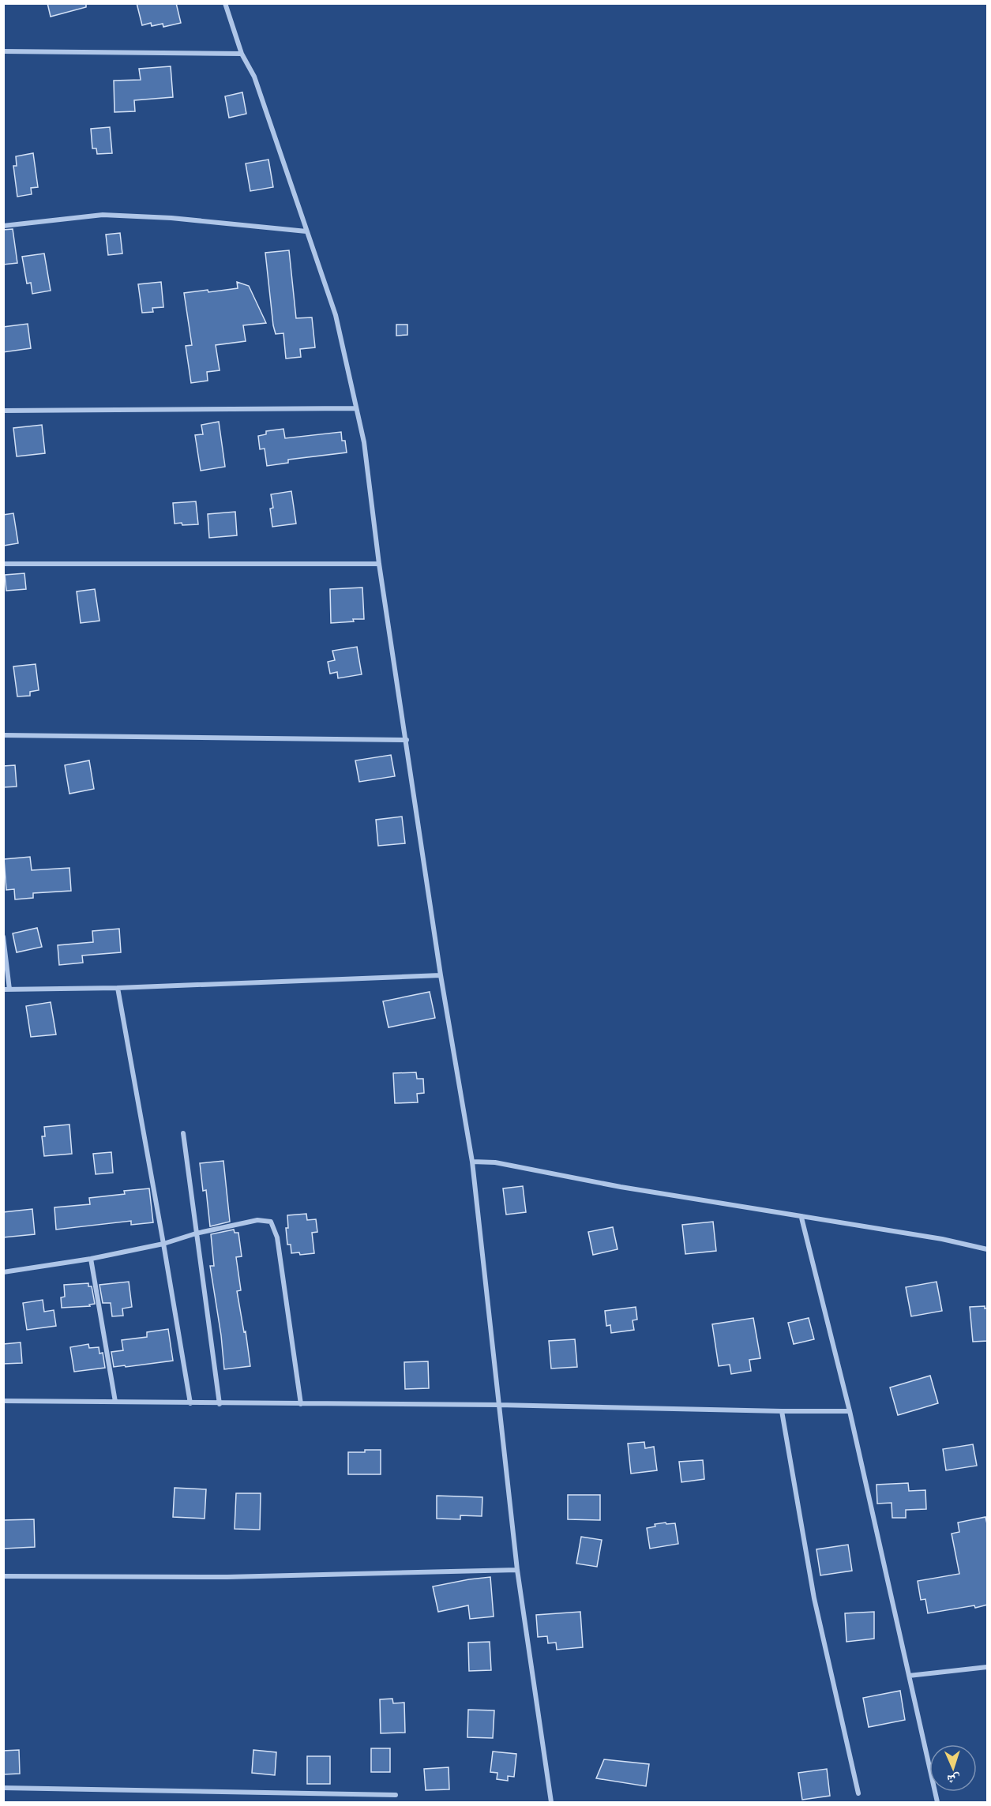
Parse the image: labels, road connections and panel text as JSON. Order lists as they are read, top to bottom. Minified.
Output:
{"north":"bottom"}
